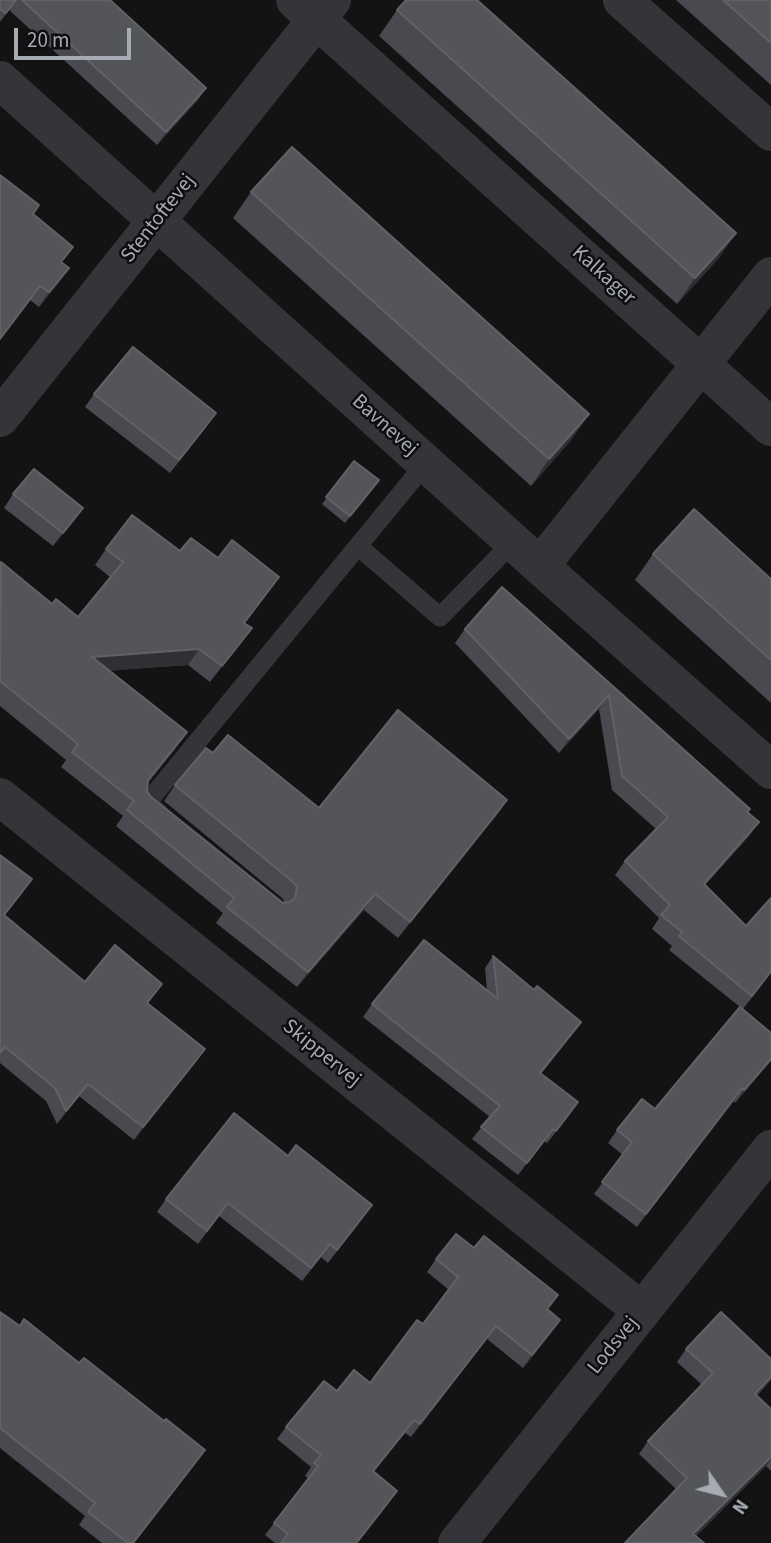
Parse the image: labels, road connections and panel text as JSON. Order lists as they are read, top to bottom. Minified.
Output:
{"streets":{"street":["Stentoftevej","Kalkager","Bavnevej","Skippervej","Lodsvej"]},"crossings":[["Stentoftevej","Kalkager"],["Stentoftevej","Bavnevej"],["Skippervej","Lodsvej"]],"scale_bar":"20 m","north":"bottom right"}
